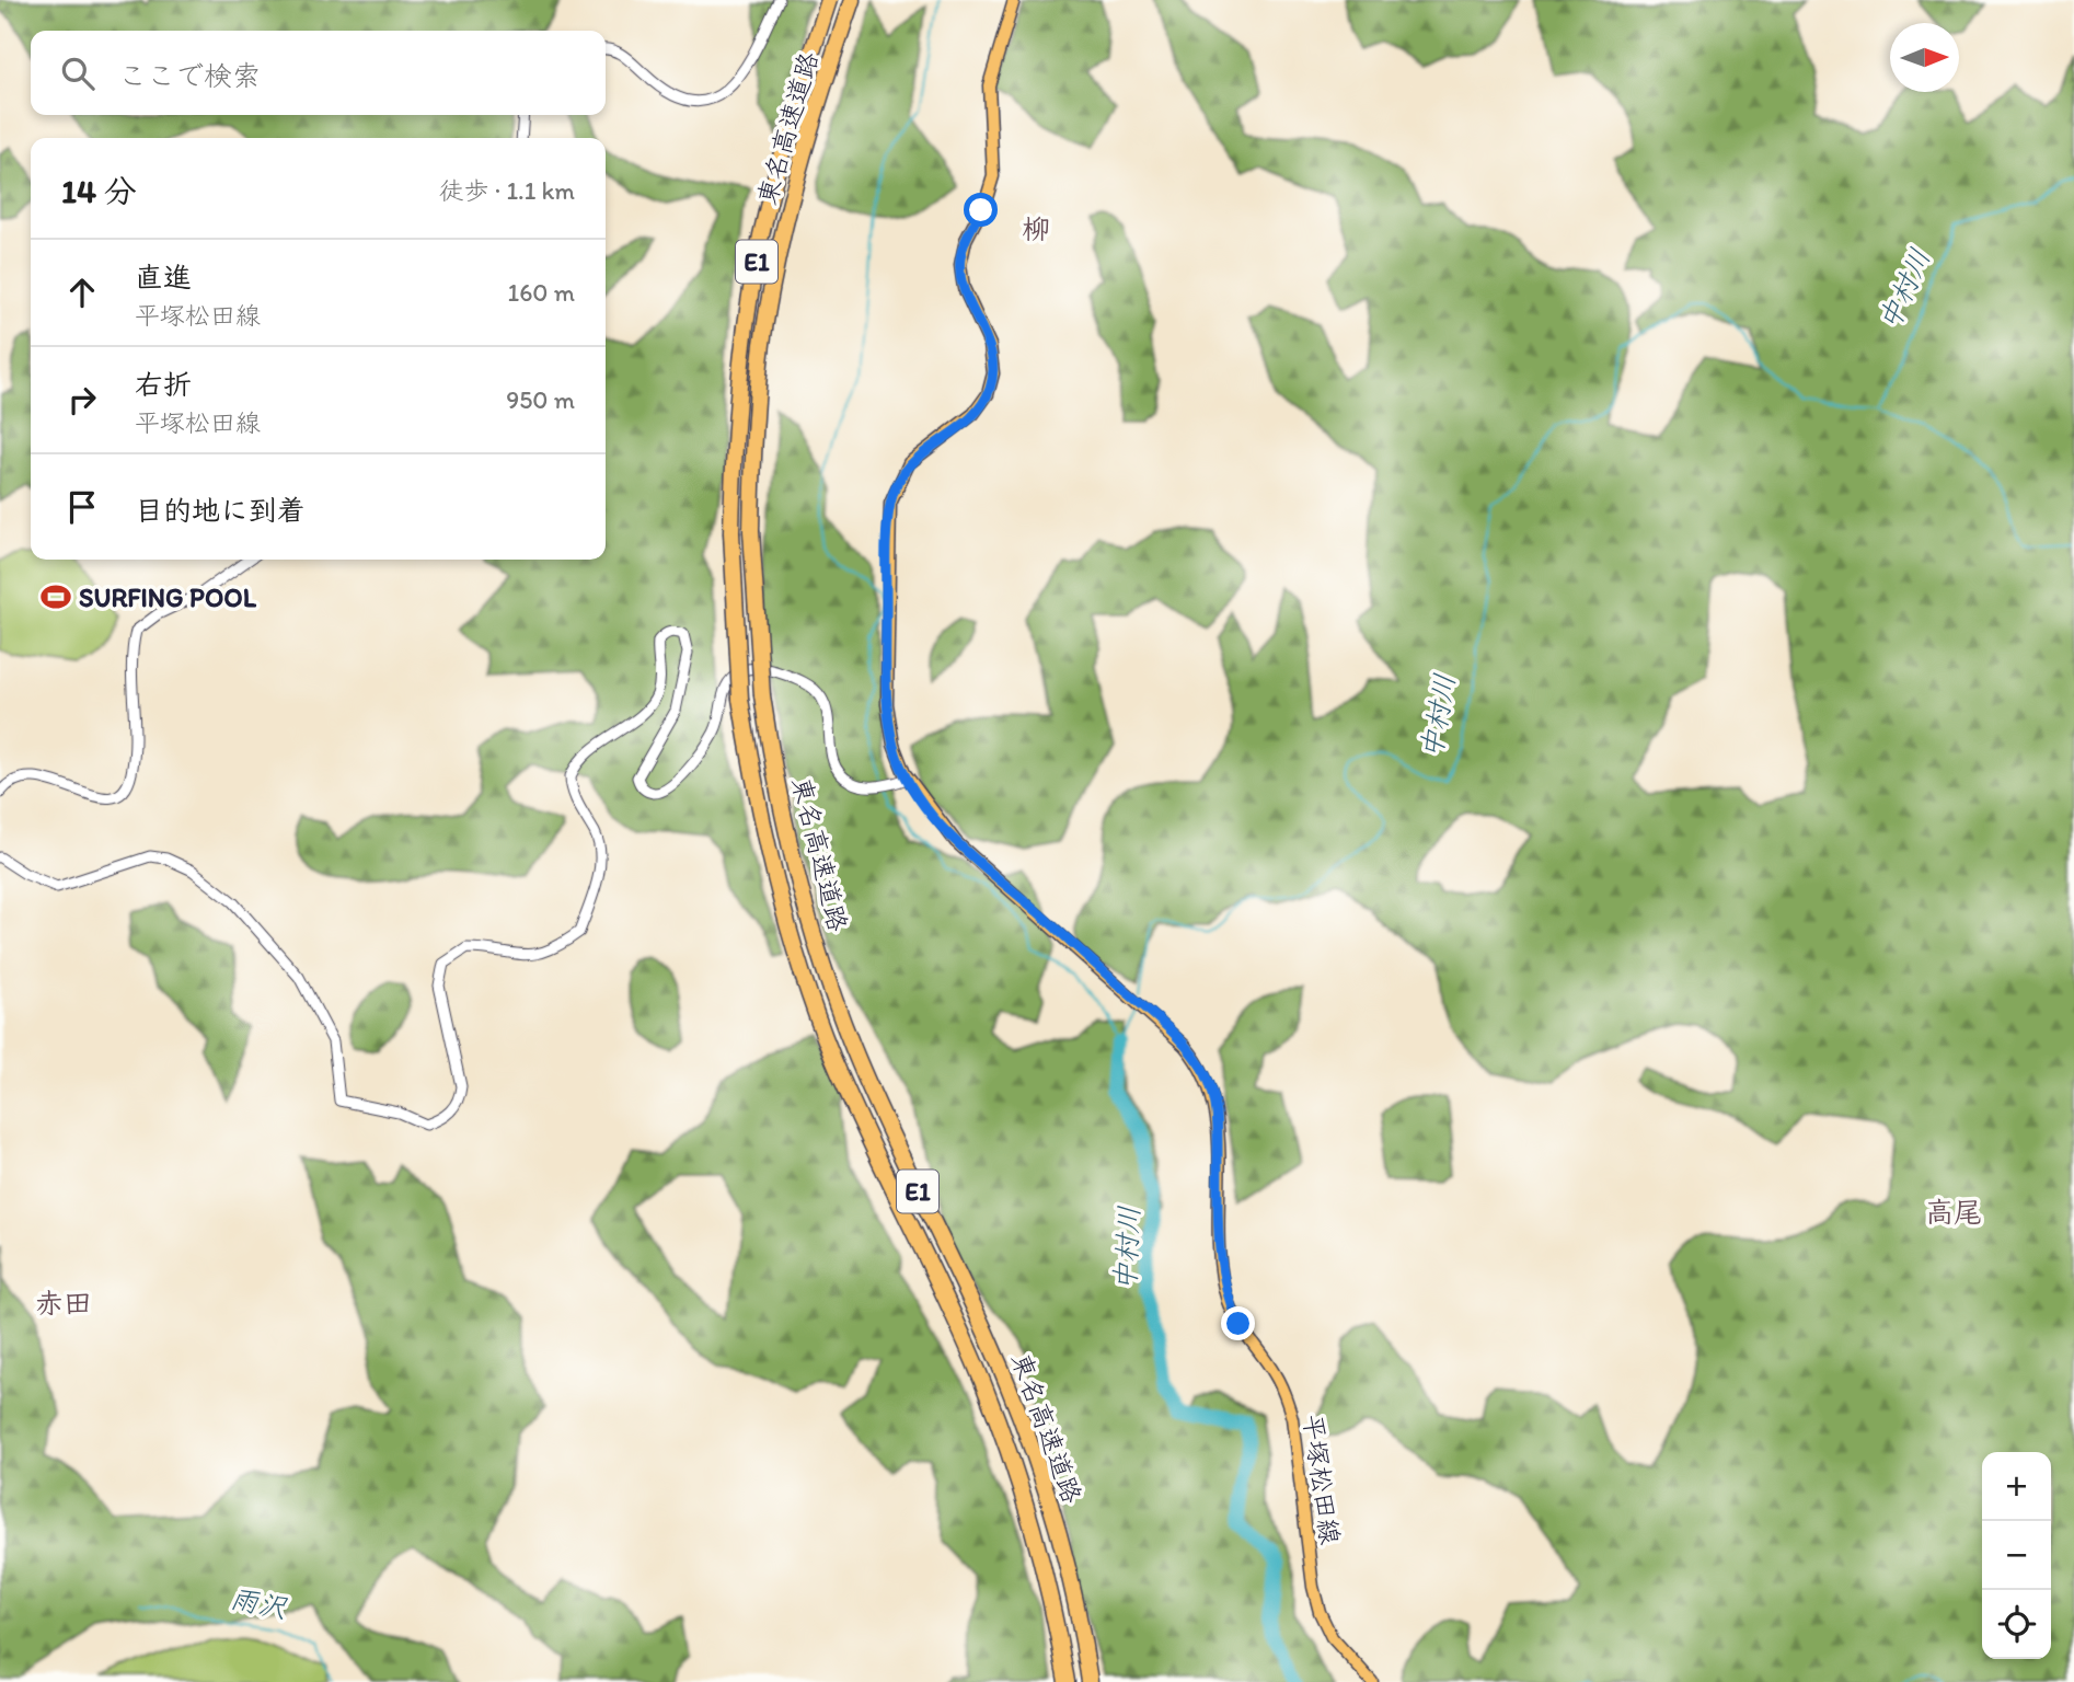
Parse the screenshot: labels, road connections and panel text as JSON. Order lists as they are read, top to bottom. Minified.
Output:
{"streets":{"highway":["東名高速道路","E1"],"main road":["平塚松田線"]},"districts":["柳","高尾","赤田"],"water":["中村川","雨沢"],"places":{"sports":["SURFING POOL"]},"north":"right","page":{"search":"ここで検索","heading":["14 分","徒歩 · 1.1 km"],"list":[["直進","平塚松田線","160 m"],["右折","平塚松田線","950 m"],"目的地に到着"],"map_buttons":["+","−"]}}
